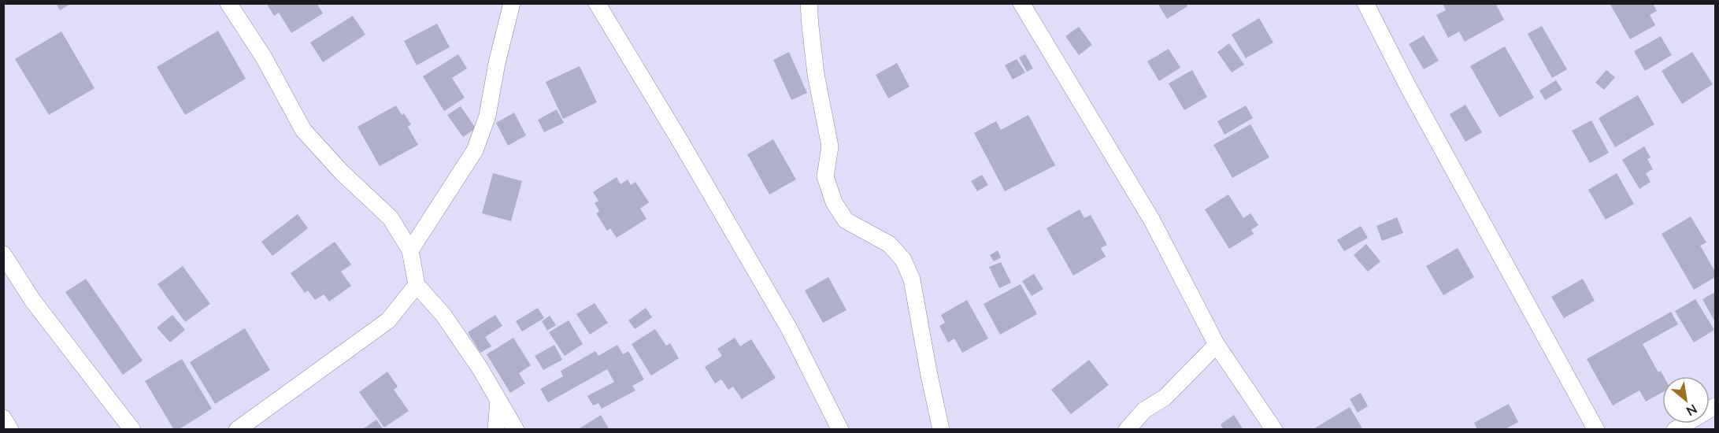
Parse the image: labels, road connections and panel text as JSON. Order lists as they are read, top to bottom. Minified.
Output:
{"north":"bottom right"}
